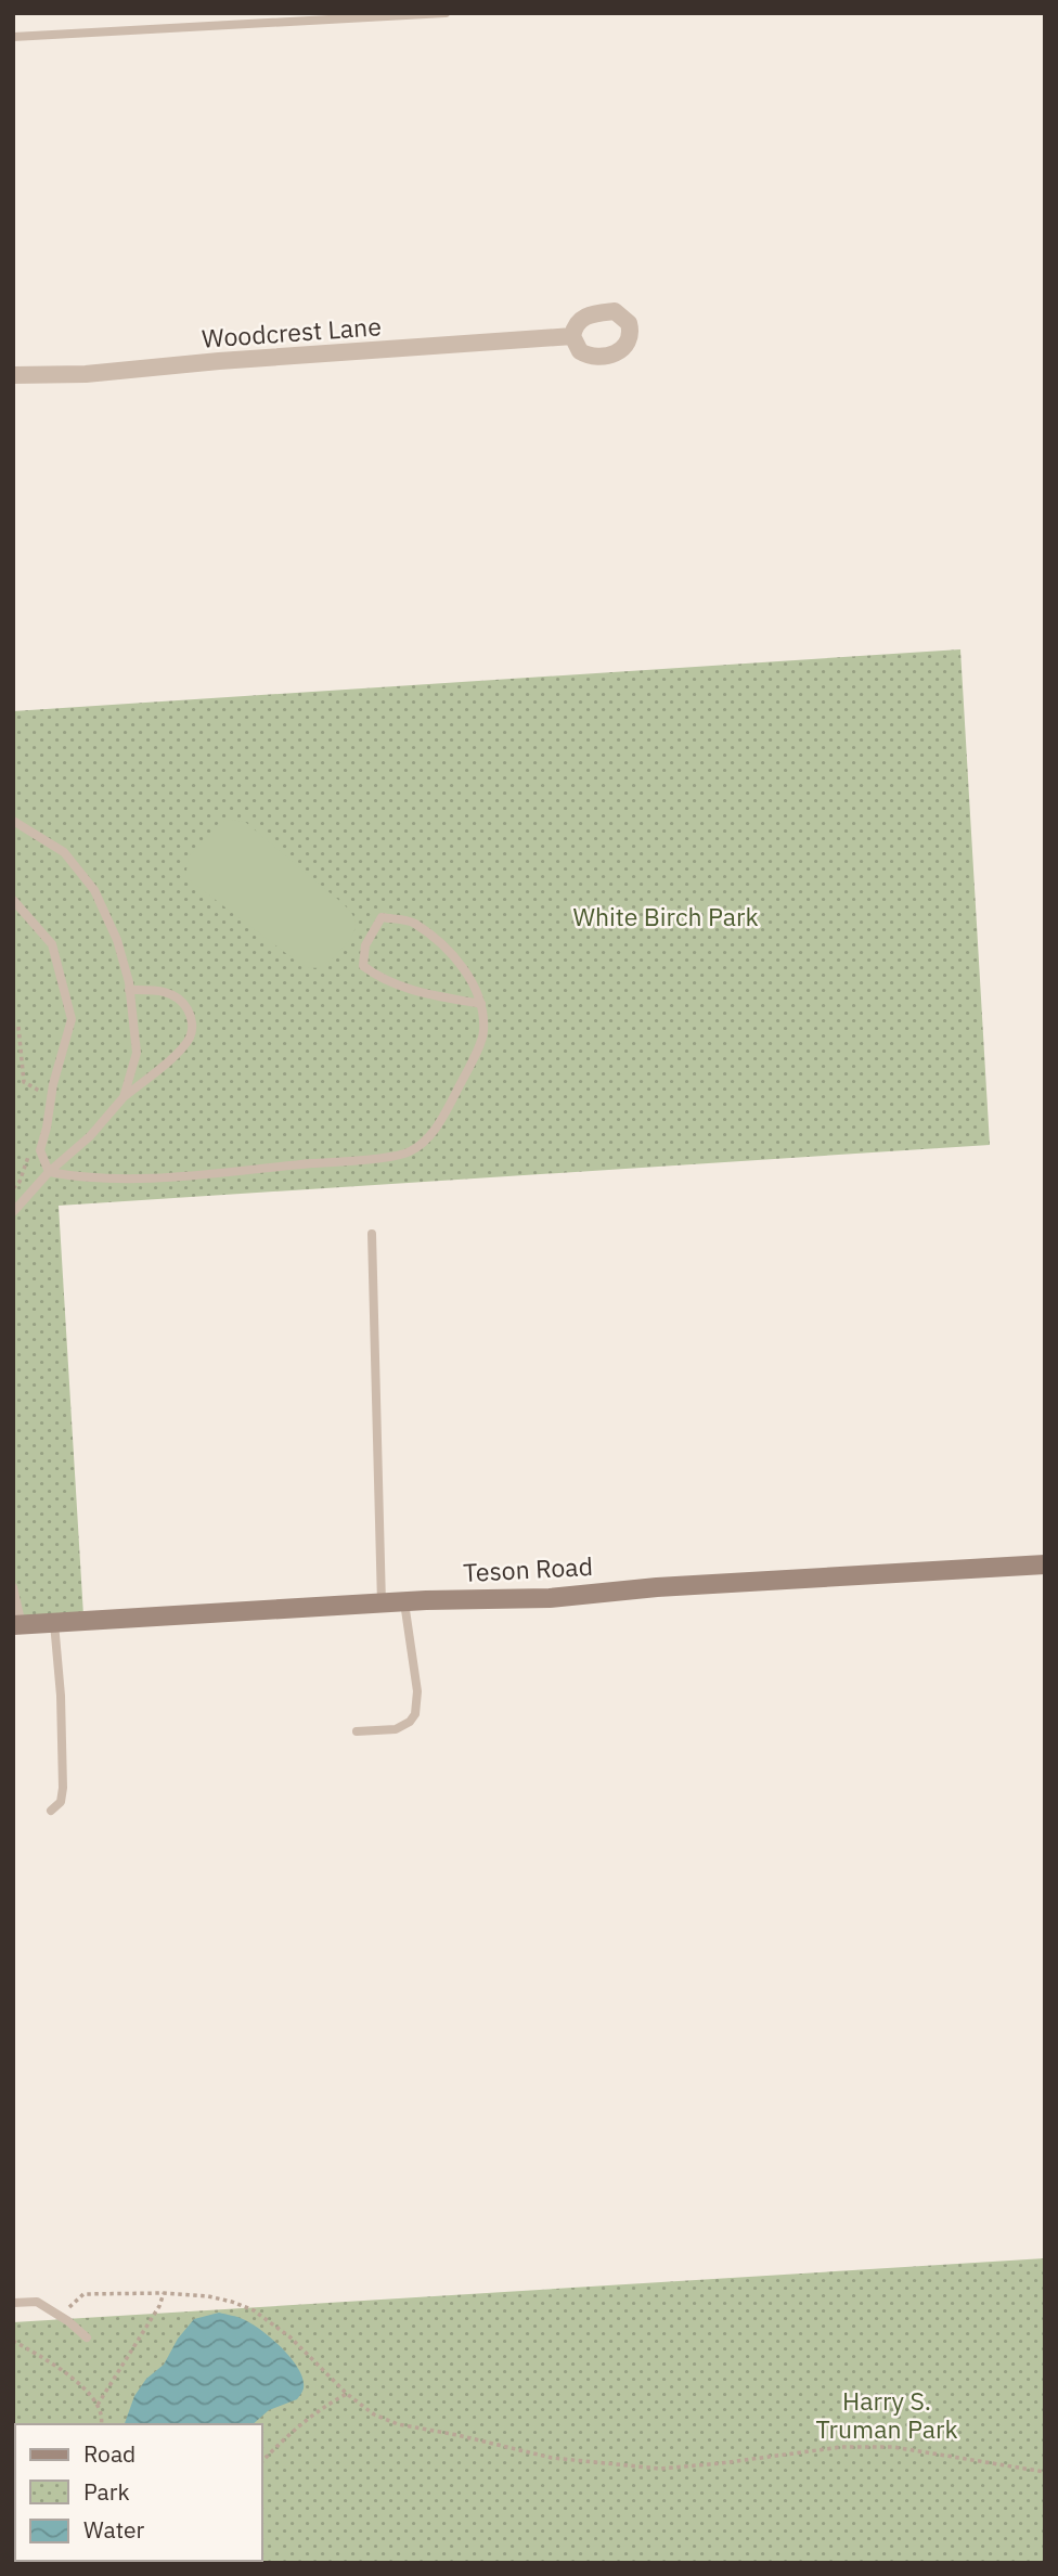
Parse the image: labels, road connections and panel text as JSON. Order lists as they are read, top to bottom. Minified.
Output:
{"streets":{"street":["Woodcrest Lane","Teson Road"]},"parks":["White Birch Park","Harry S. Truman Park"],"legend":["Road","Park","Water"]}
